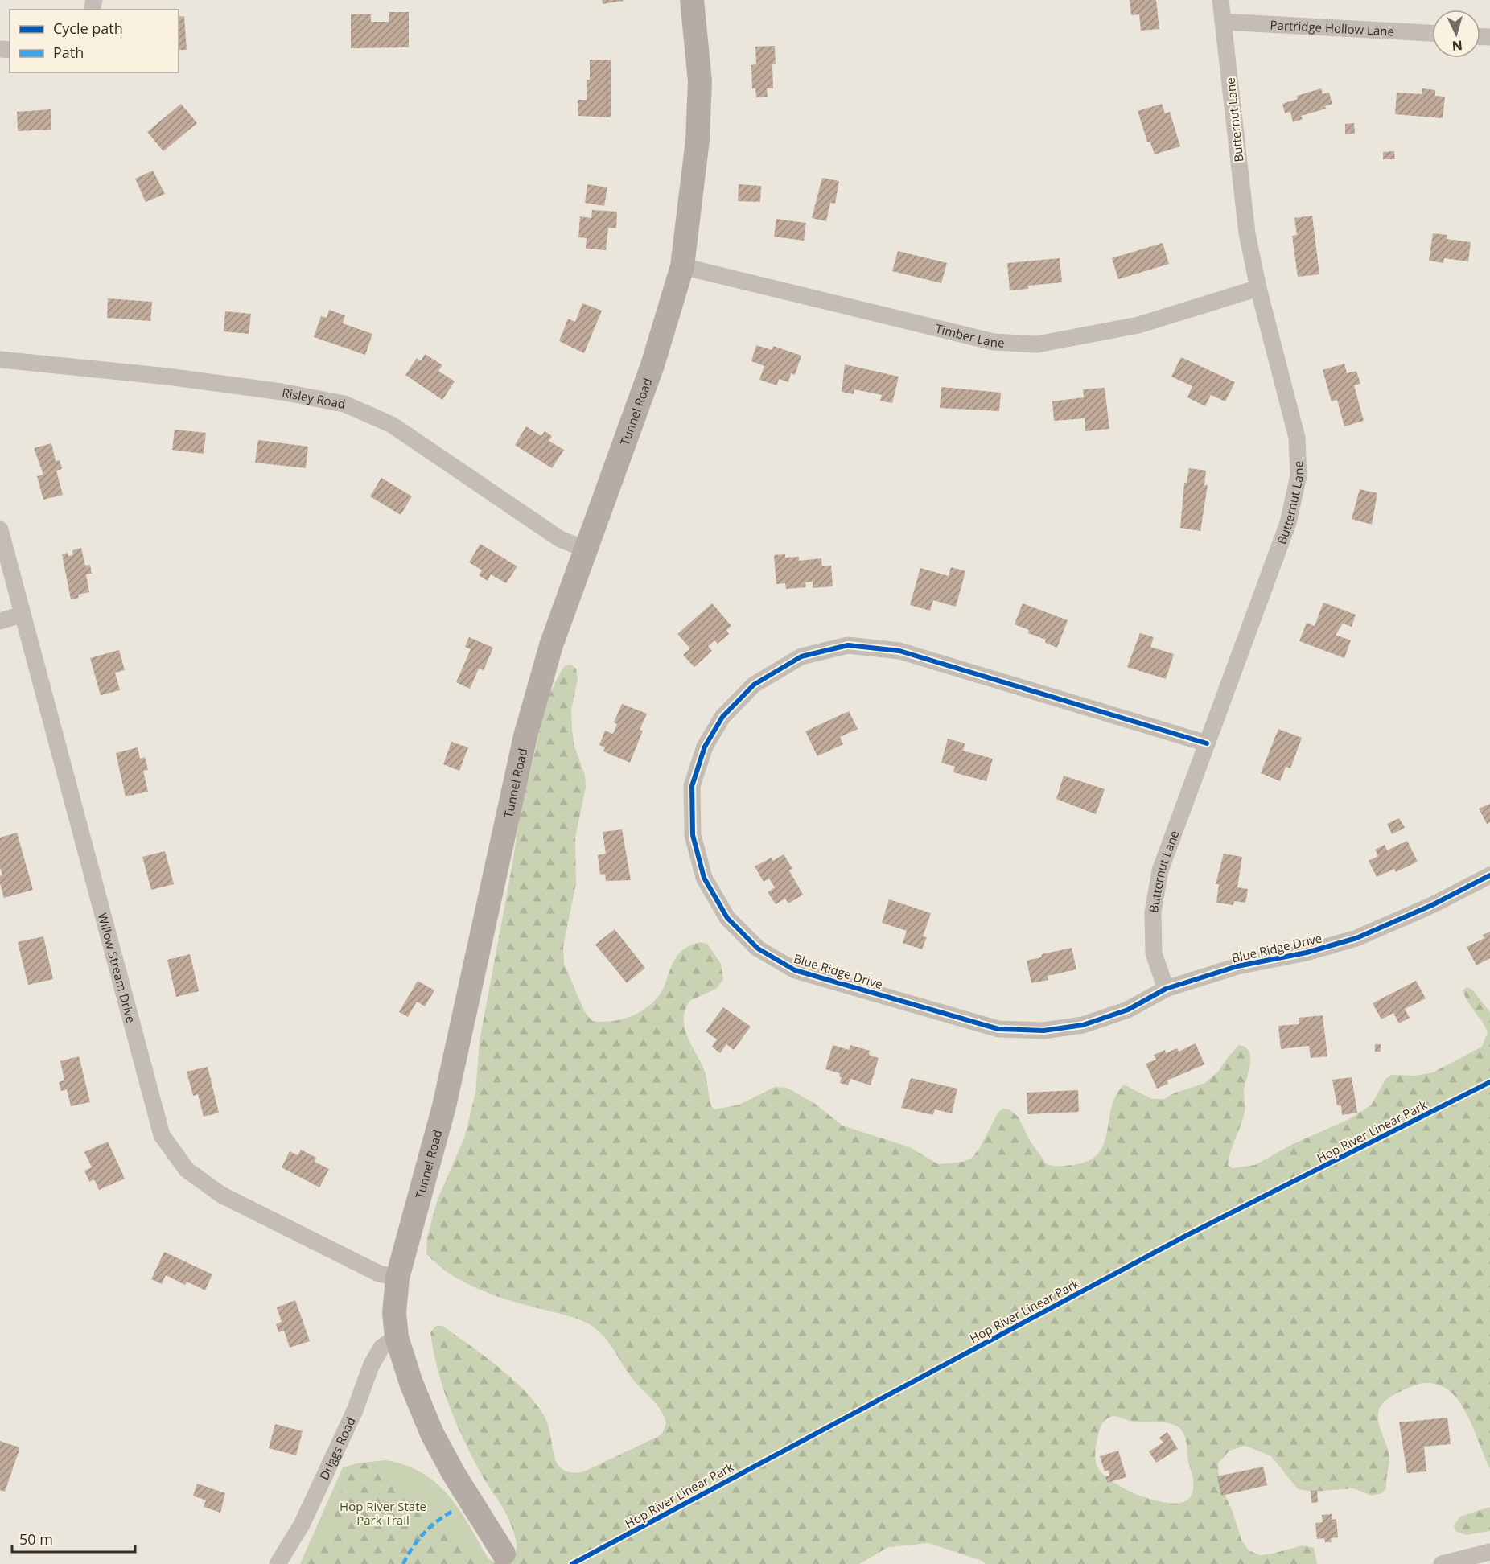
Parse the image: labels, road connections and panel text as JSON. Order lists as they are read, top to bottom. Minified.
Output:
{"streets":{"main road":["Tunnel Road"],"street":["Partridge Hollow Lane","Butternut Lane","Timber Lane","Risley Road","Blue Ridge Drive","Willow Stream Drive","Driggs Road"],"cycle path":["Hop River Linear Park"]},"crossings":[["Partridge Hollow Lane","Butternut Lane"],["Butternut Lane","Timber Lane"],["Butternut Lane","Blue Ridge Drive"],["Timber Lane","Tunnel Road"],["Risley Road","Tunnel Road"],["Tunnel Road","Willow Stream Drive"],["Tunnel Road","Driggs Road"]],"parks":["Hop River State Park Trail"],"legend":["Cycle path","Path"],"scale_bar":"50 m","north":"bottom"}
